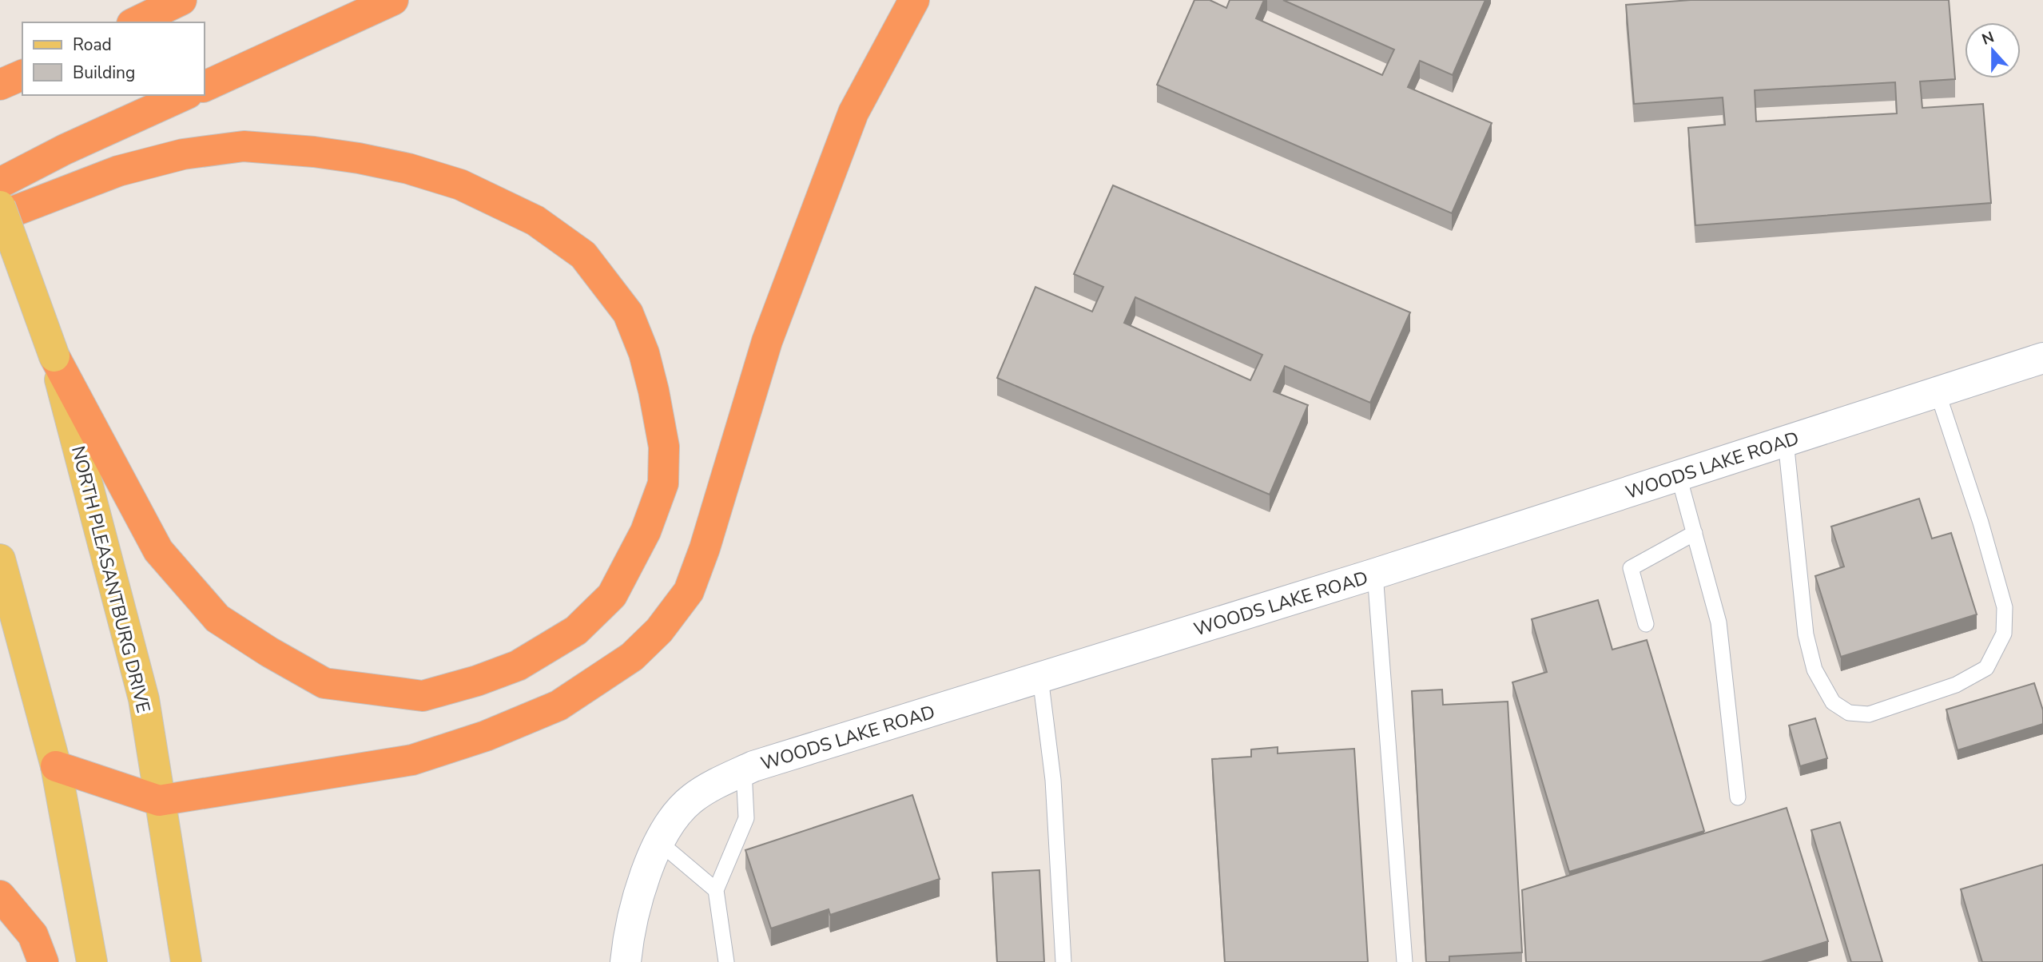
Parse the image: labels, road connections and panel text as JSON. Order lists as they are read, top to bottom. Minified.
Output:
{"streets":{"main road":["NORTH PLEASANTBURG DRIVE"],"street":["WOODS LAKE ROAD"]},"legend":["Road","Building"],"north":"top"}
